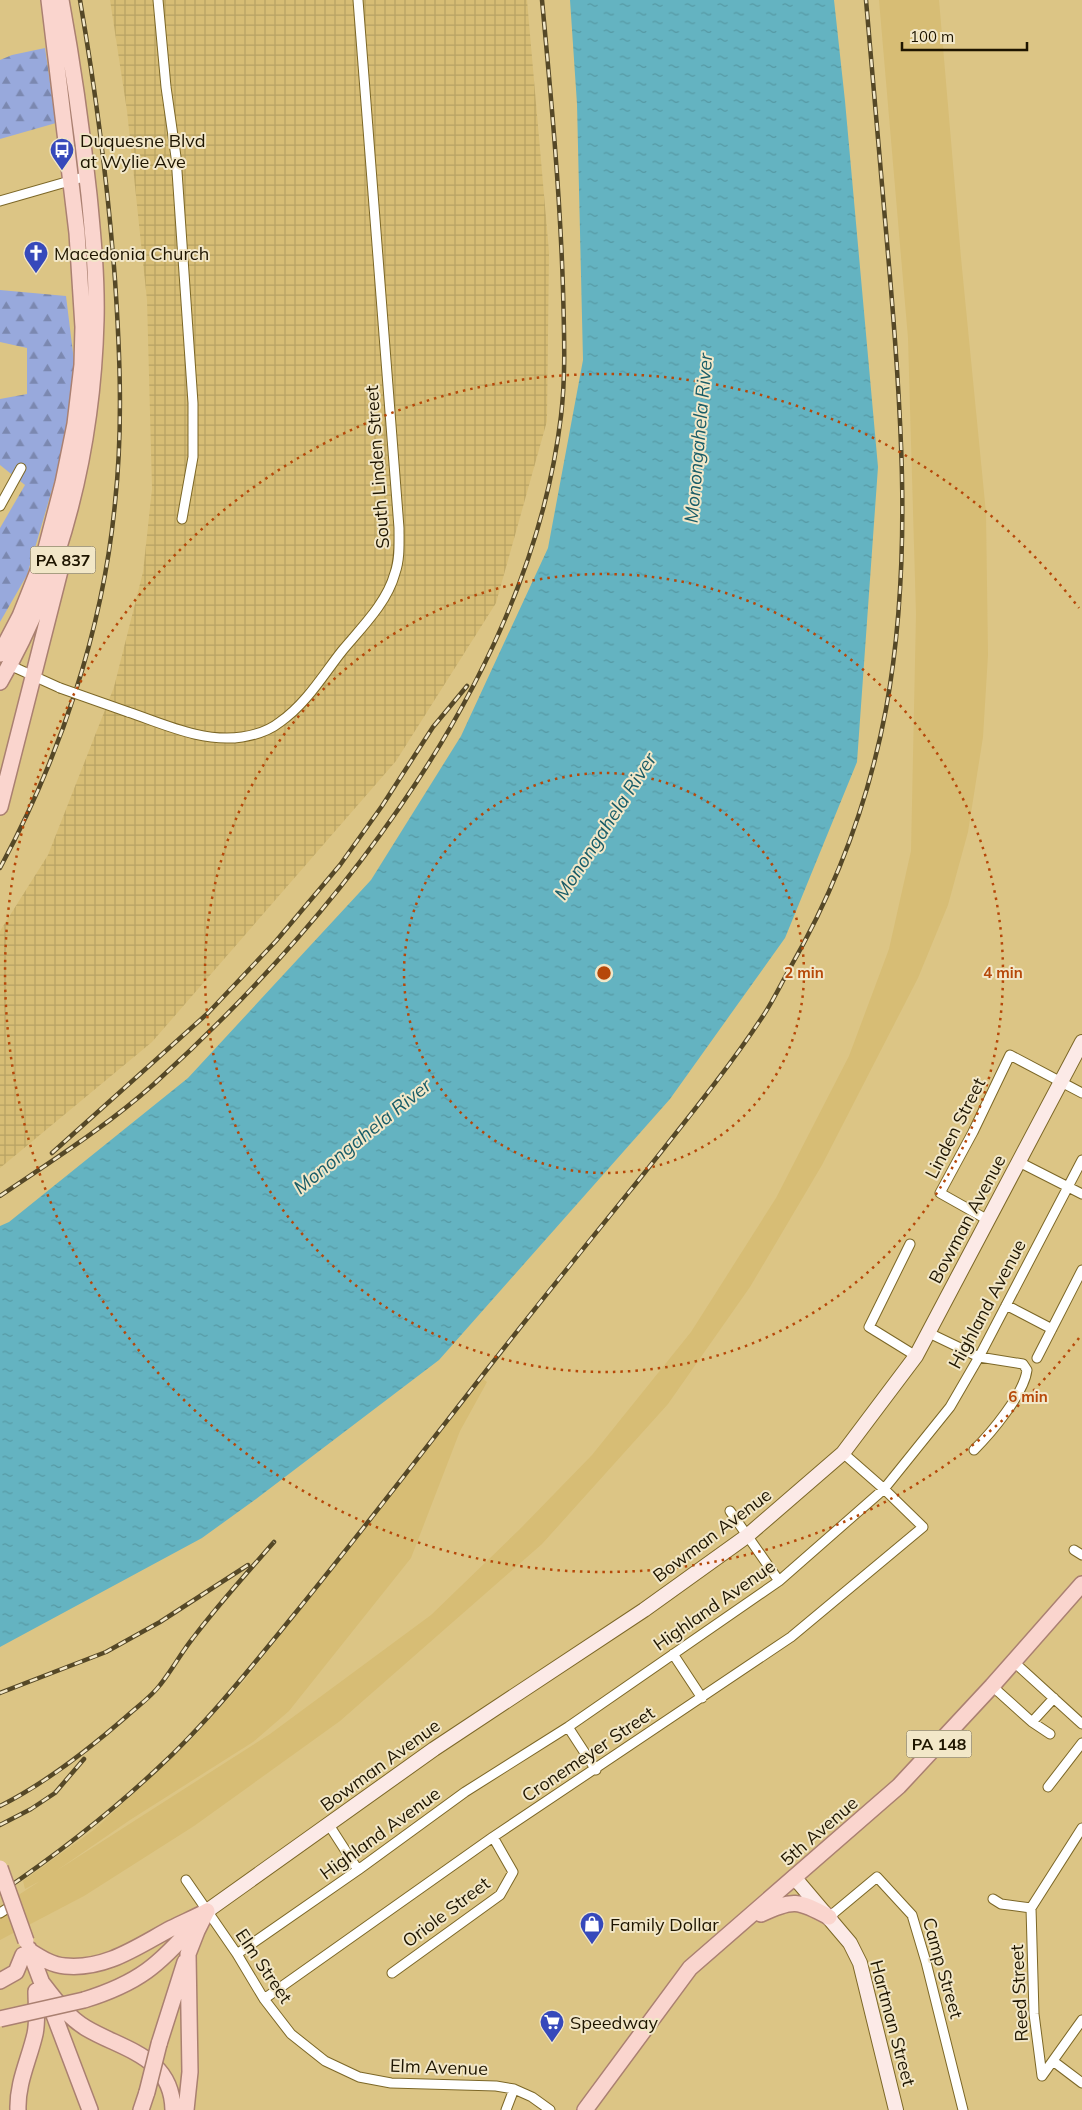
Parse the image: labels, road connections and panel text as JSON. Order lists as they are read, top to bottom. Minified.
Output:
{"streets":{"main road":["PA 837","Bowman Avenue","PA 148","5th Avenue","Hartman Street"],"street":["South Linden Street","Linden Street","Highland Avenue","Cronemeyer Street","Oriole Street","Elm Street","Camp Street","Reed Street","Elm Avenue"]},"crossings":[["South Linden Street","PA 837"],["Linden Street","Bowman Avenue"],["Bowman Avenue","Elm Street"],["Highland Avenue","Cronemeyer Street"],["Highland Avenue","Elm Street"],["Cronemeyer Street","Oriole Street"],["Cronemeyer Street","Elm Street"],["5th Avenue","Hartman Street"],["Elm Street","Elm Avenue"],["Camp Street","Hartman Street"]],"water":["Monongahela River"],"places":{"bus stop":["Duquesne Blvd at Wylie Ave"],"church":["Macedonia Church"],"shop":["Family Dollar"],"supermarket":["Speedway"]},"scale_bar":"100 m","rings":["2 min","4 min","6 min"]}
